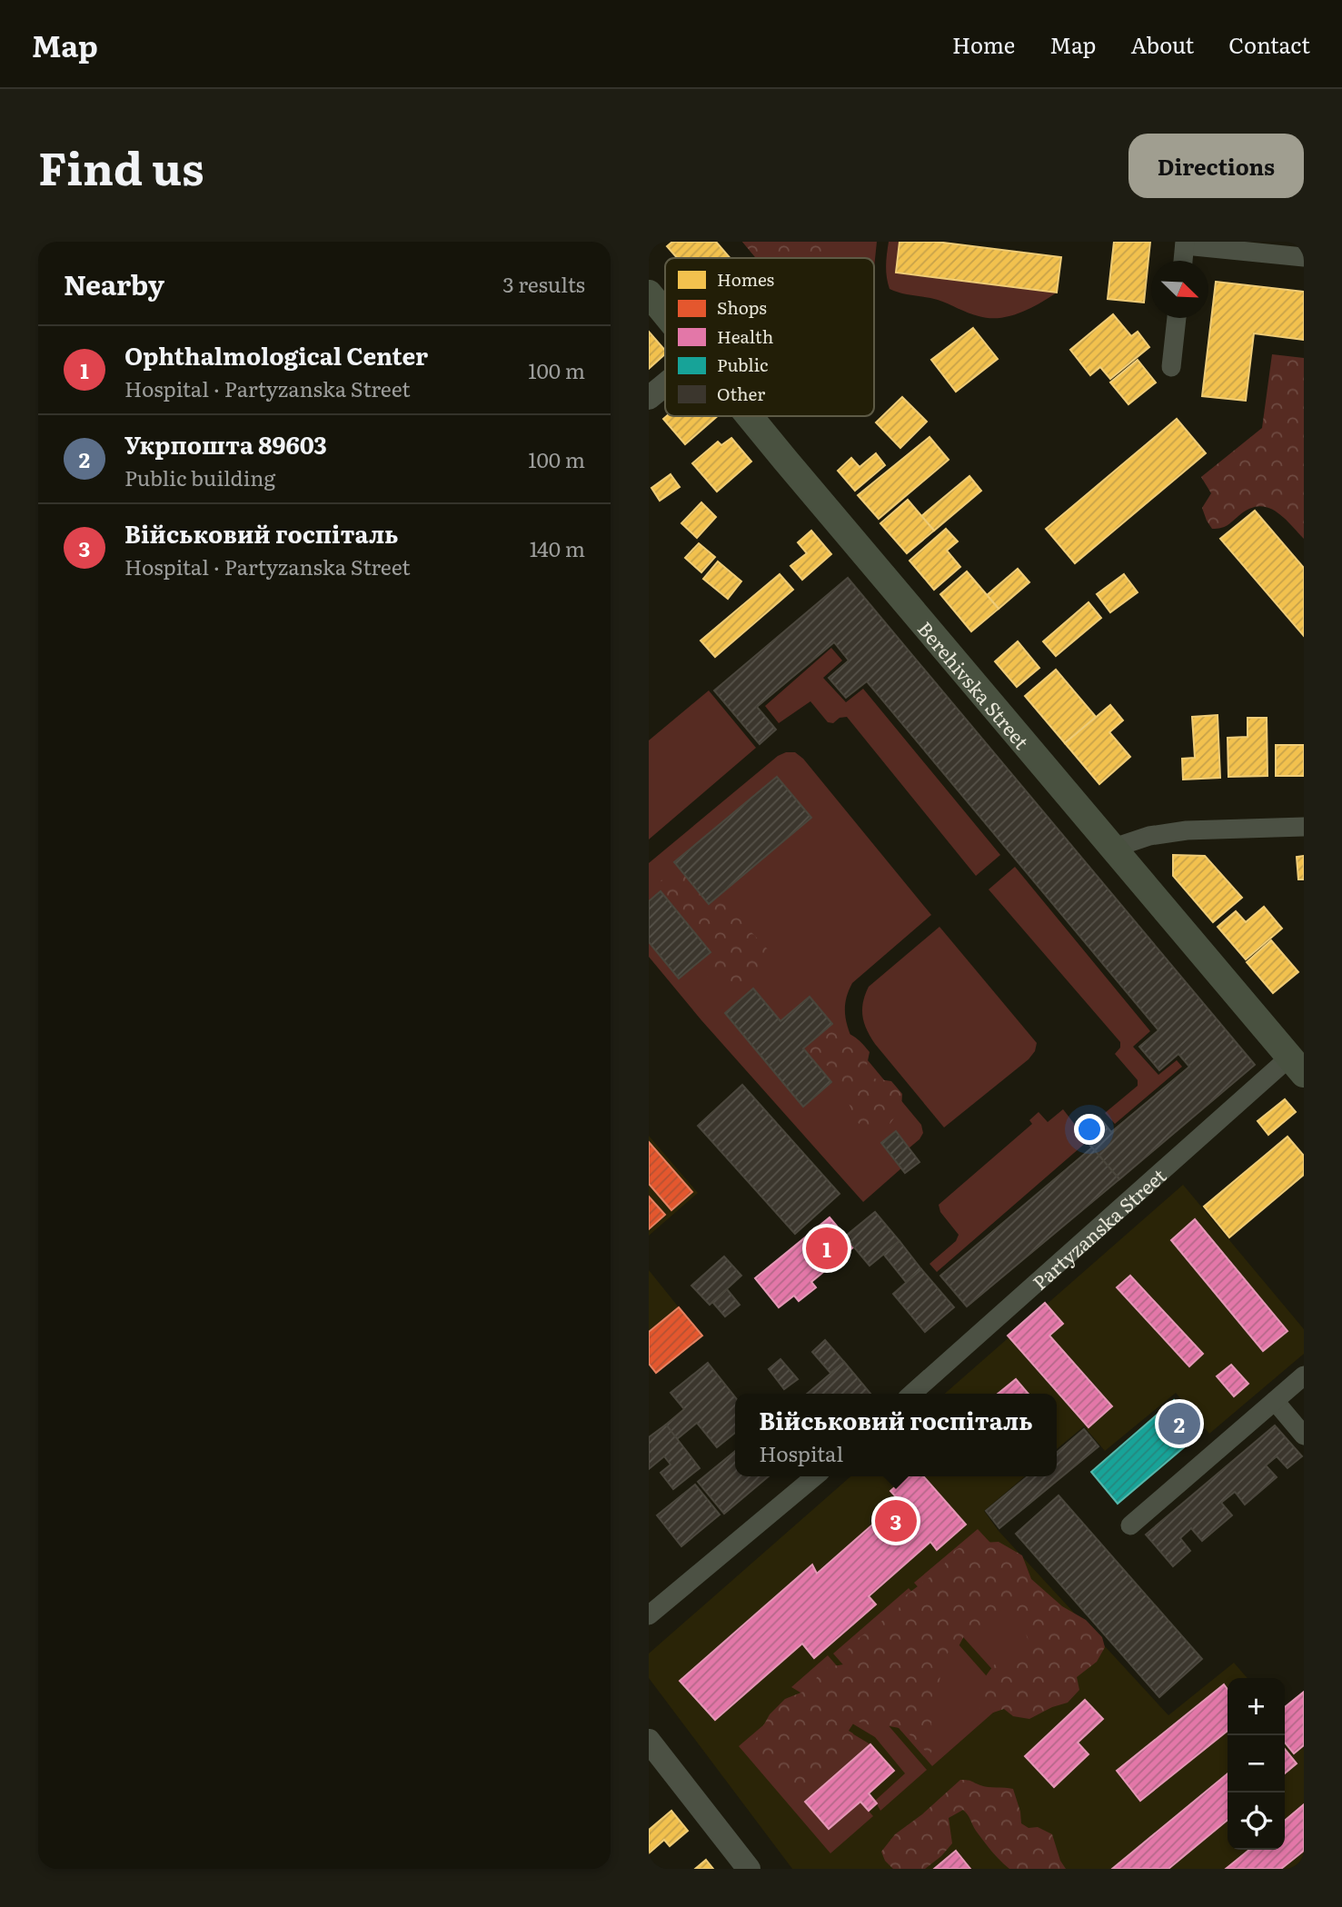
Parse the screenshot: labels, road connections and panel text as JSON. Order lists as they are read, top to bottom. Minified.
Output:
{"streets":{"main road":["Berehivska Street"],"street":["Partyzanska Street"]},"crossings":[["Berehivska Street","Partyzanska Street"]],"legend":["Homes","Shops","Health","Public","Other"],"north":"bottom right","page":{"header":"Map","nav":["Home","Map","About","Contact"],"title":"Find us","buttons":"Directions","heading":["Nearby","3 results"],"list":[{"mark":"1","name":"Ophthalmological Center","note":"Hospital · Partyzanska Street","value":"100 m"},{"mark":"2","name":"Укрпошта 89603","note":"Public building","value":"100 m"},{"mark":"3","name":"Військовий госпіталь","note":"Hospital · Partyzanska Street","value":"140 m"}],"pins":["1","2","3"],"popup":["Військовий госпіталь","Hospital"],"map_buttons":["+","−"]}}
